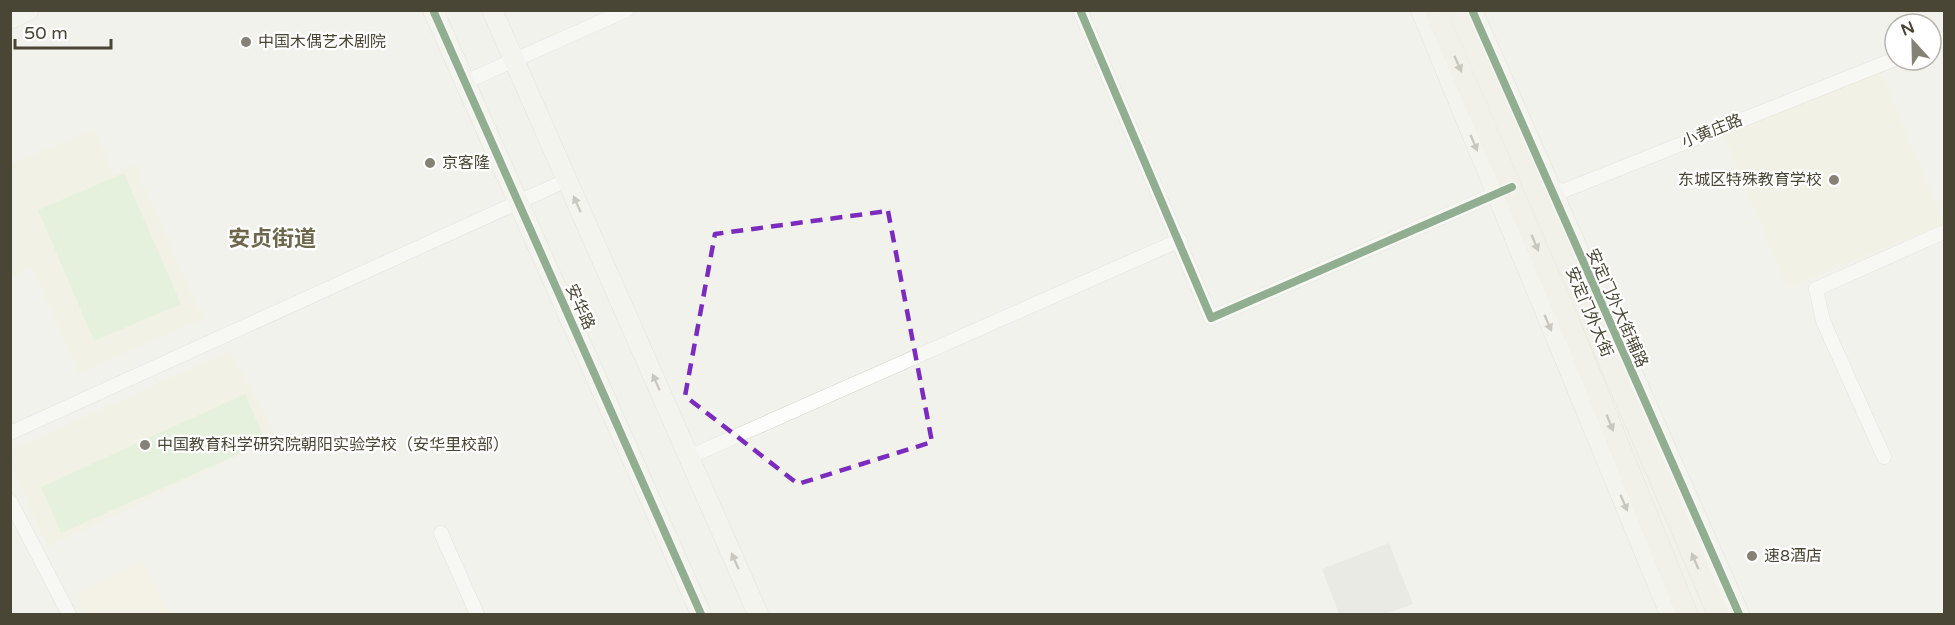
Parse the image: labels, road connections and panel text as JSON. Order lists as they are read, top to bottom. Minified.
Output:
{"streets":{"main road":["安定门外大街"],"street":["小黄庄路","安华路","安定门外大街辅路"]},"crossings":[["小黄庄路","安定门外大街辅路"],["小黄庄路","安定门外大街"],["安定门外大街辅路","安定门外大街"]],"districts":["安贞街道"],"places":["中国木偶艺术剧院","京客隆","东城区特殊教育学校","中国教育科学研究院朝阳实验学校（安华里校部）","速8酒店"],"scale_bar":"50 m","north":"top"}
